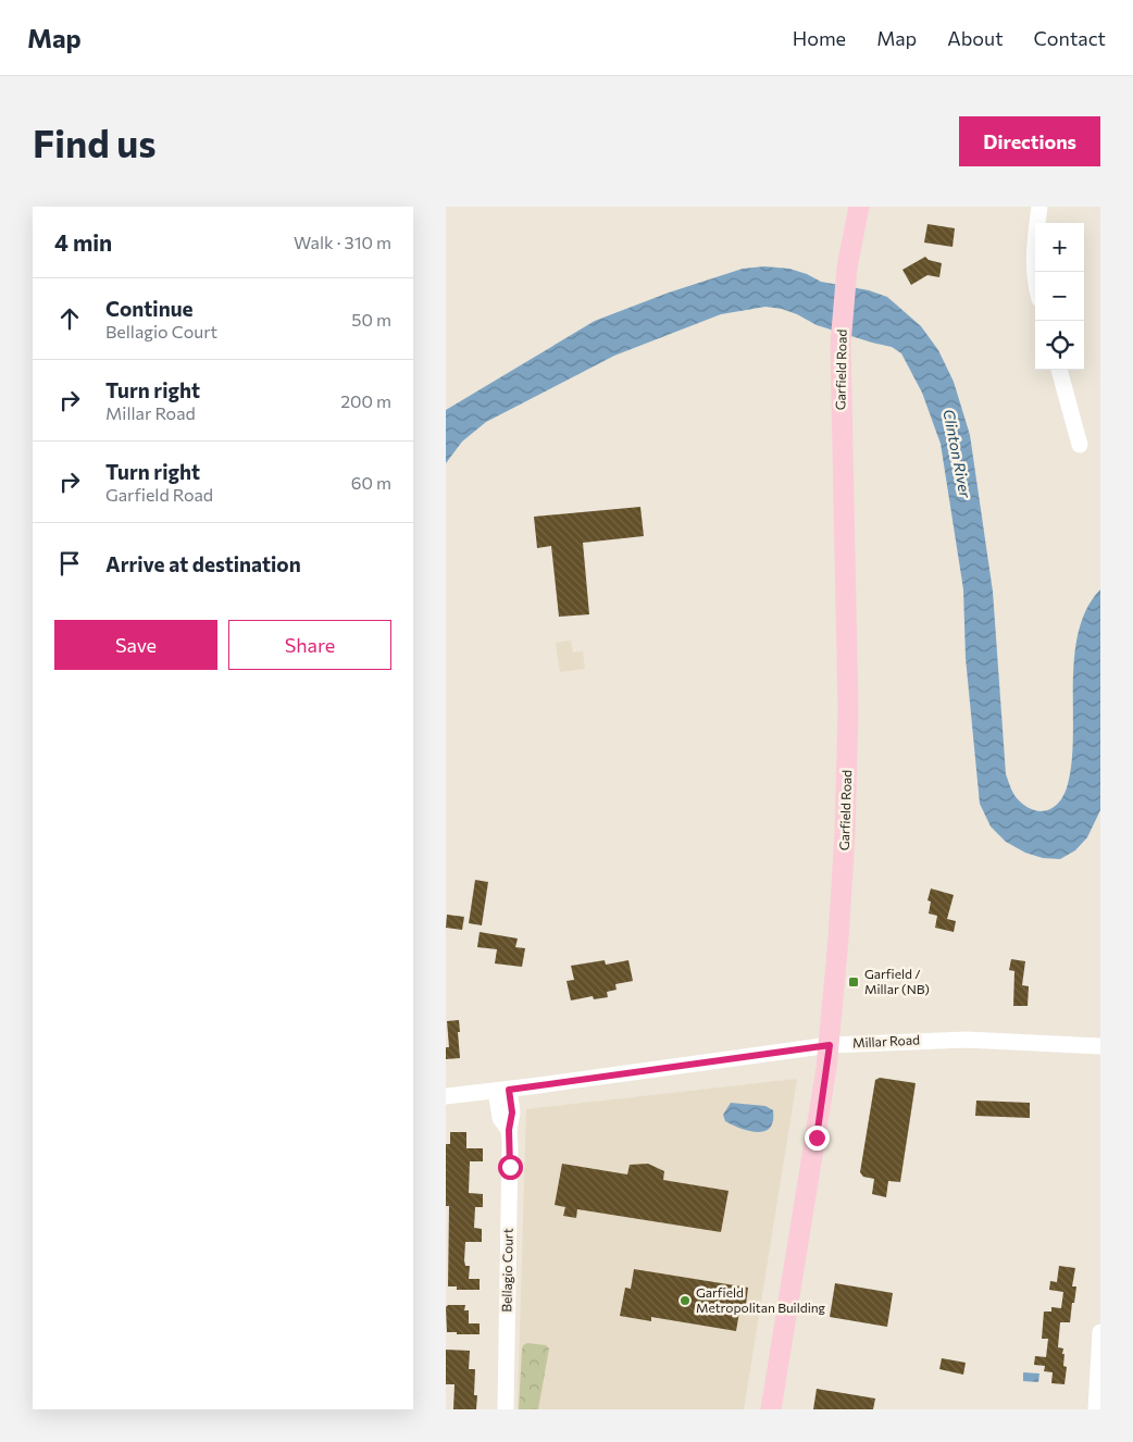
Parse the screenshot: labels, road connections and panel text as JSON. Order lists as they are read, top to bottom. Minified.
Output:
{"streets":{"main road":["Garfield Road"],"street":["Millar Road","Bellagio Court"]},"crossings":[["Garfield Road","Millar Road"],["Millar Road","Bellagio Court"]],"water":["Clinton River"],"places":{"transit":["Garfield / Millar (NB)"],"other":["Garfield Metropolitan Building"]},"page":{"header":"Map","nav":["Home","Map","About","Contact"],"buttons":["Directions",["Save","Share"]],"title":"Find us","heading":["4 min","Walk · 310 m"],"map_buttons":["+","−"],"list":[["Continue","Bellagio Court","50 m"],["Turn right","Millar Road","200 m"],["Turn right","Garfield Road","60 m"],"Arrive at destination"]}}
